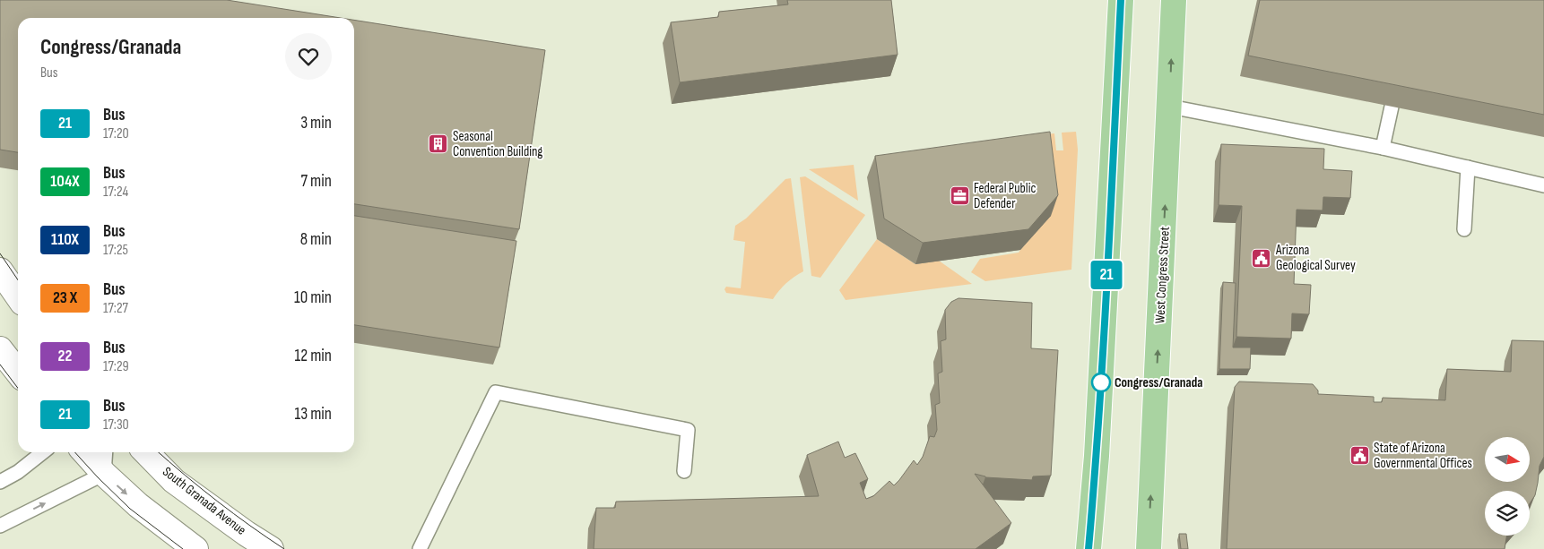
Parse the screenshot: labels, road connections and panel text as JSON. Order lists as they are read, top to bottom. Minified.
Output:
{"streets":{"main road":["West Congress Street"],"street":["South Granada Avenue"]},"places":{"building":["Seasonal Convention Building"],"office":["Federal Public Defender"],"public building":["Arizona Geological Survey","State of Arizona Governmental Offices"],"other":["Congress/Granada"]},"lines":["bus line 21"],"north":"right","page":{"on_map":"21","heading":["Congress/Granada","Bus"],"list":[{"mark":"21","name":"Bus","note":"17:20","value":"3 min"},{"mark":"104X","name":"Bus","note":"17:24","value":"7 min"},{"mark":"110X","name":"Bus","note":"17:25","value":"8 min"},{"mark":"23 X","name":"Bus","note":"17:27","value":"10 min"},{"mark":"22","name":"Bus","note":"17:29","value":"12 min"},{"mark":"21","name":"Bus","note":"17:30","value":"13 min"}]}}
